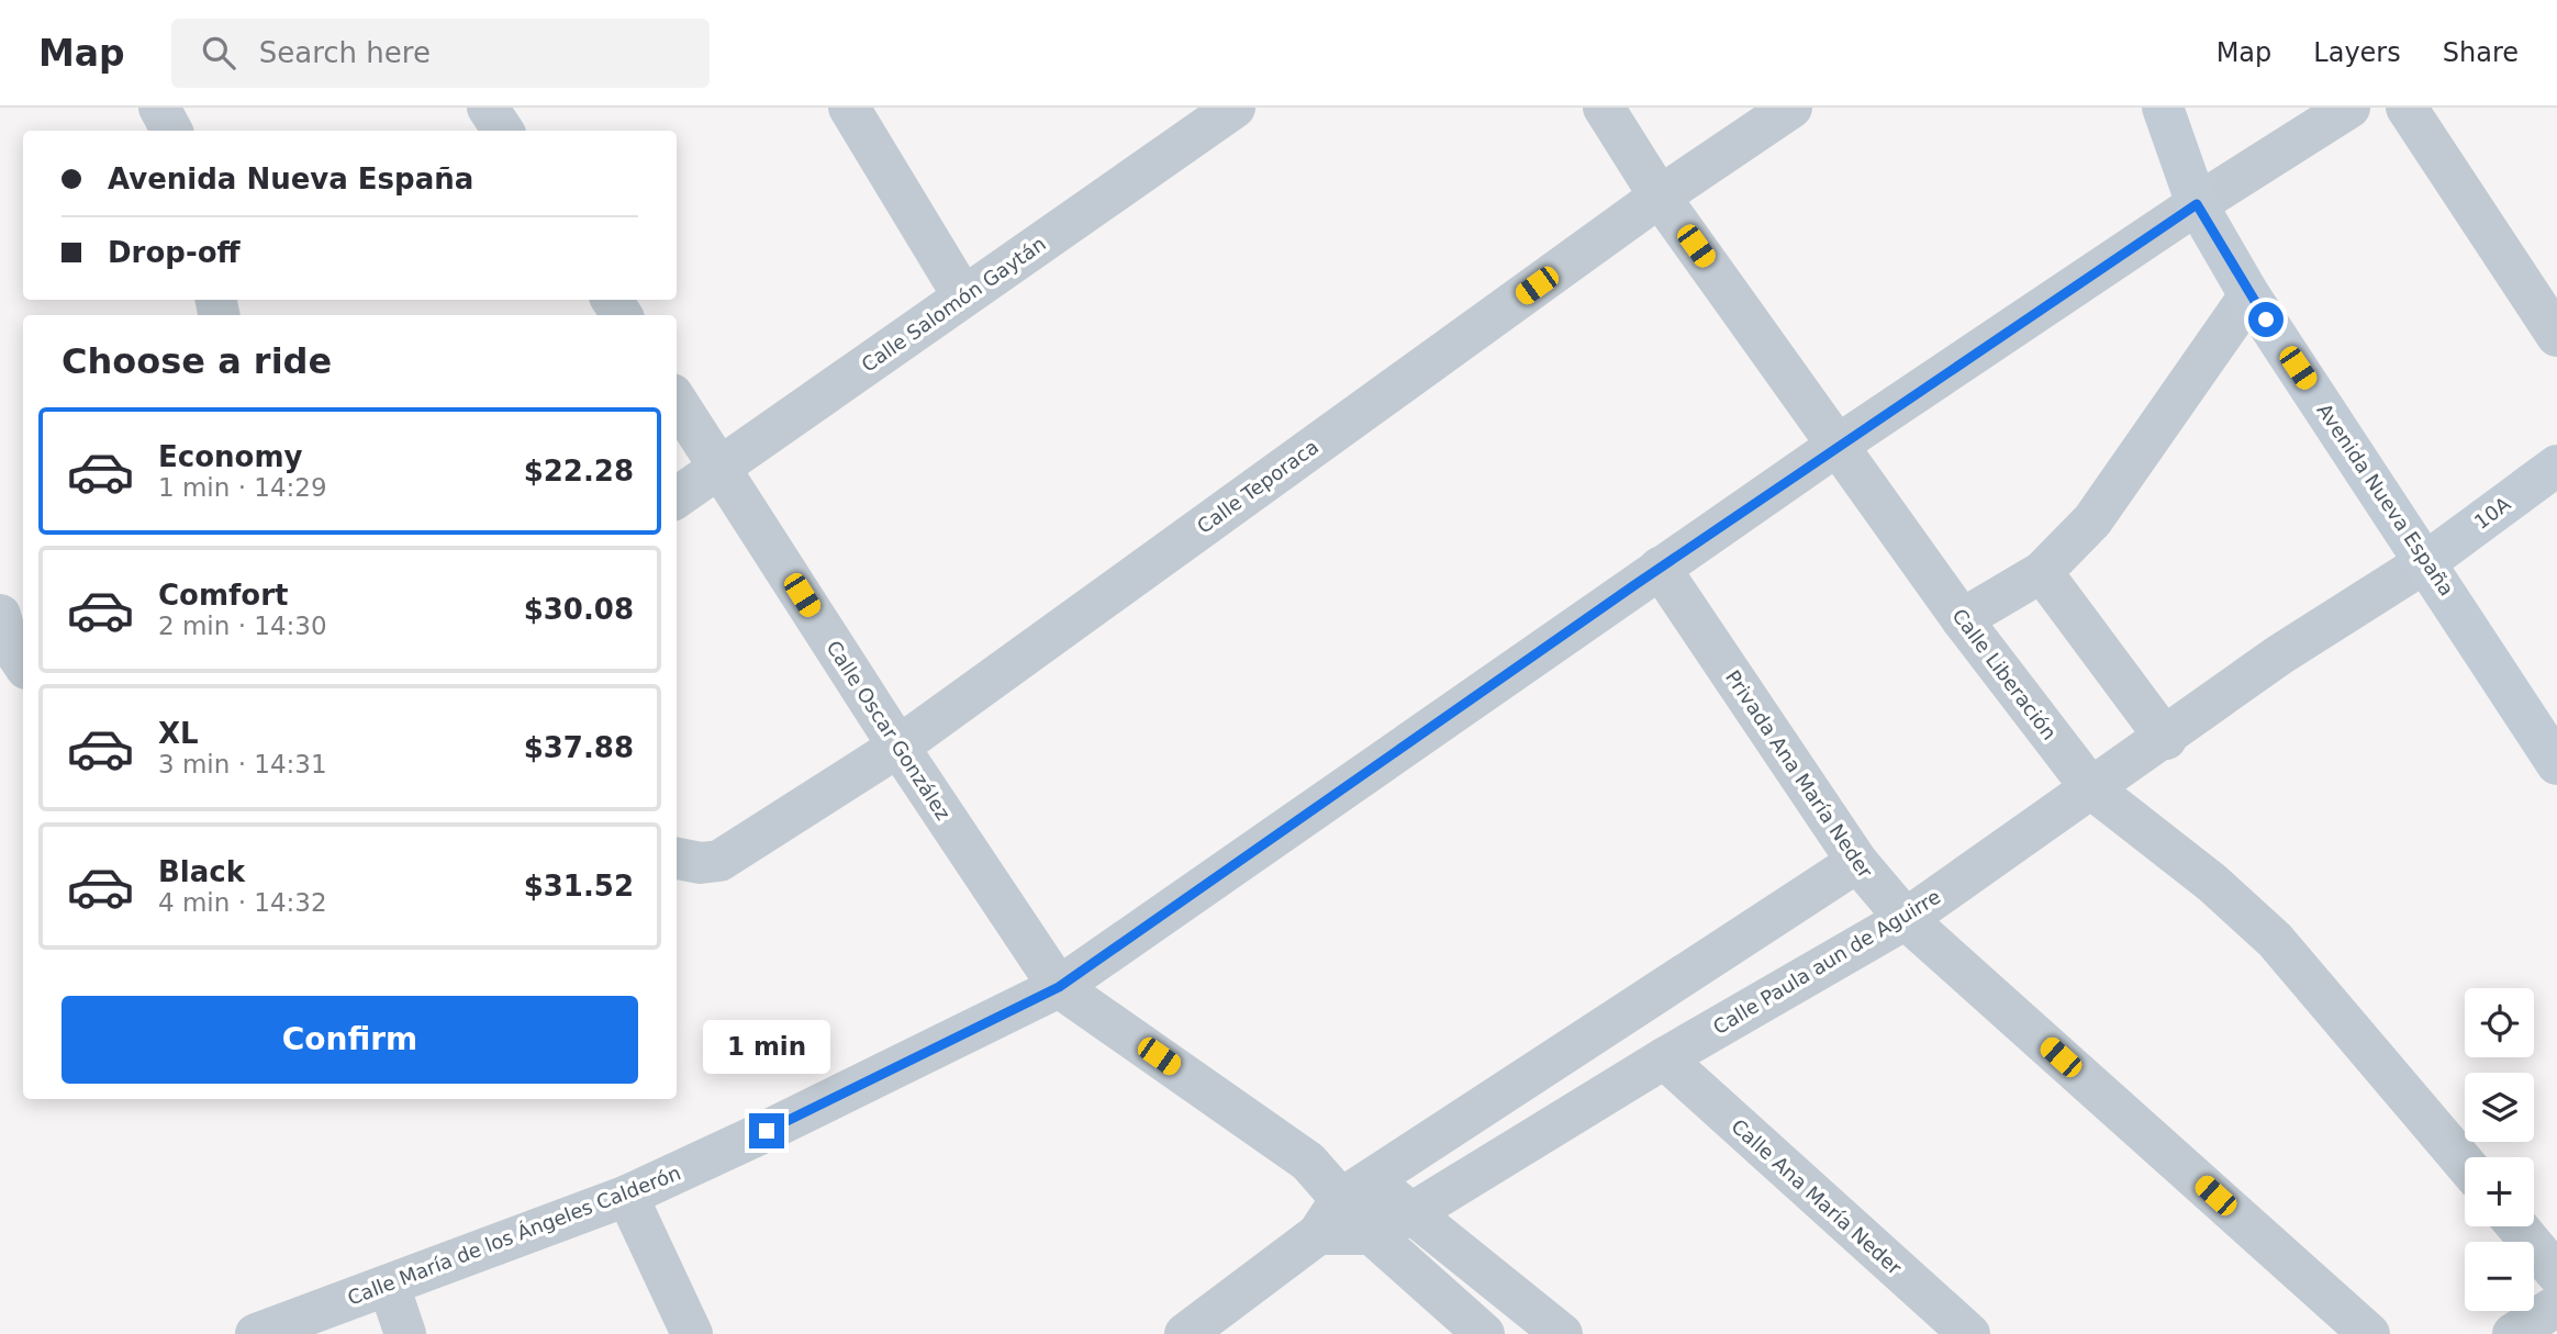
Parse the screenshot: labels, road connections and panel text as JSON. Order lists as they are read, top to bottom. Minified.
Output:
{"streets":{"main road":["Avenida Nueva España","10A"],"street":["Calle Salomón Gaytán","Calle Teporaca","Calle Liberación","Calle Oscar González","Privada Ana María Neder","Calle Paula aun de Aguirre","Calle Ana María Neder","Calle María de los Ángeles Calderón"]},"crossings":[["Calle Salomón Gaytán","Calle Oscar González"],["Calle Teporaca","Calle Liberación"],["Calle Teporaca","Calle Oscar González"],["Avenida Nueva España","10A"],["Avenida Nueva España","Calle Paula aun de Aguirre"],["Avenida Nueva España","Calle María de los Ángeles Calderón"],["10A","Calle Paula aun de Aguirre"],["Calle Liberación","Calle Paula aun de Aguirre"],["Calle Liberación","Calle María de los Ángeles Calderón"],["Calle Oscar González","Calle María de los Ángeles Calderón"],["Privada Ana María Neder","Calle Paula aun de Aguirre"],["Privada Ana María Neder","Calle María de los Ángeles Calderón"],["Calle Paula aun de Aguirre","Calle Ana María Neder"]],"page":{"header":"Map","search":"Search here","nav":["Map","Layers","Share"],"banner":["Avenida Nueva España","Drop-off"],"heading":"Choose a ride","list":[{"name":"Economy","note":"1 min · 14:29","value":"$22.28"},{"name":"Comfort","note":"2 min · 14:30","value":"$30.08"},{"name":"XL","note":"3 min · 14:31","value":"$37.88"},{"name":"Black","note":"4 min · 14:32","value":"$31.52"}],"buttons":"Confirm","map_buttons":["+","−"],"bubble":"1 min"}}
